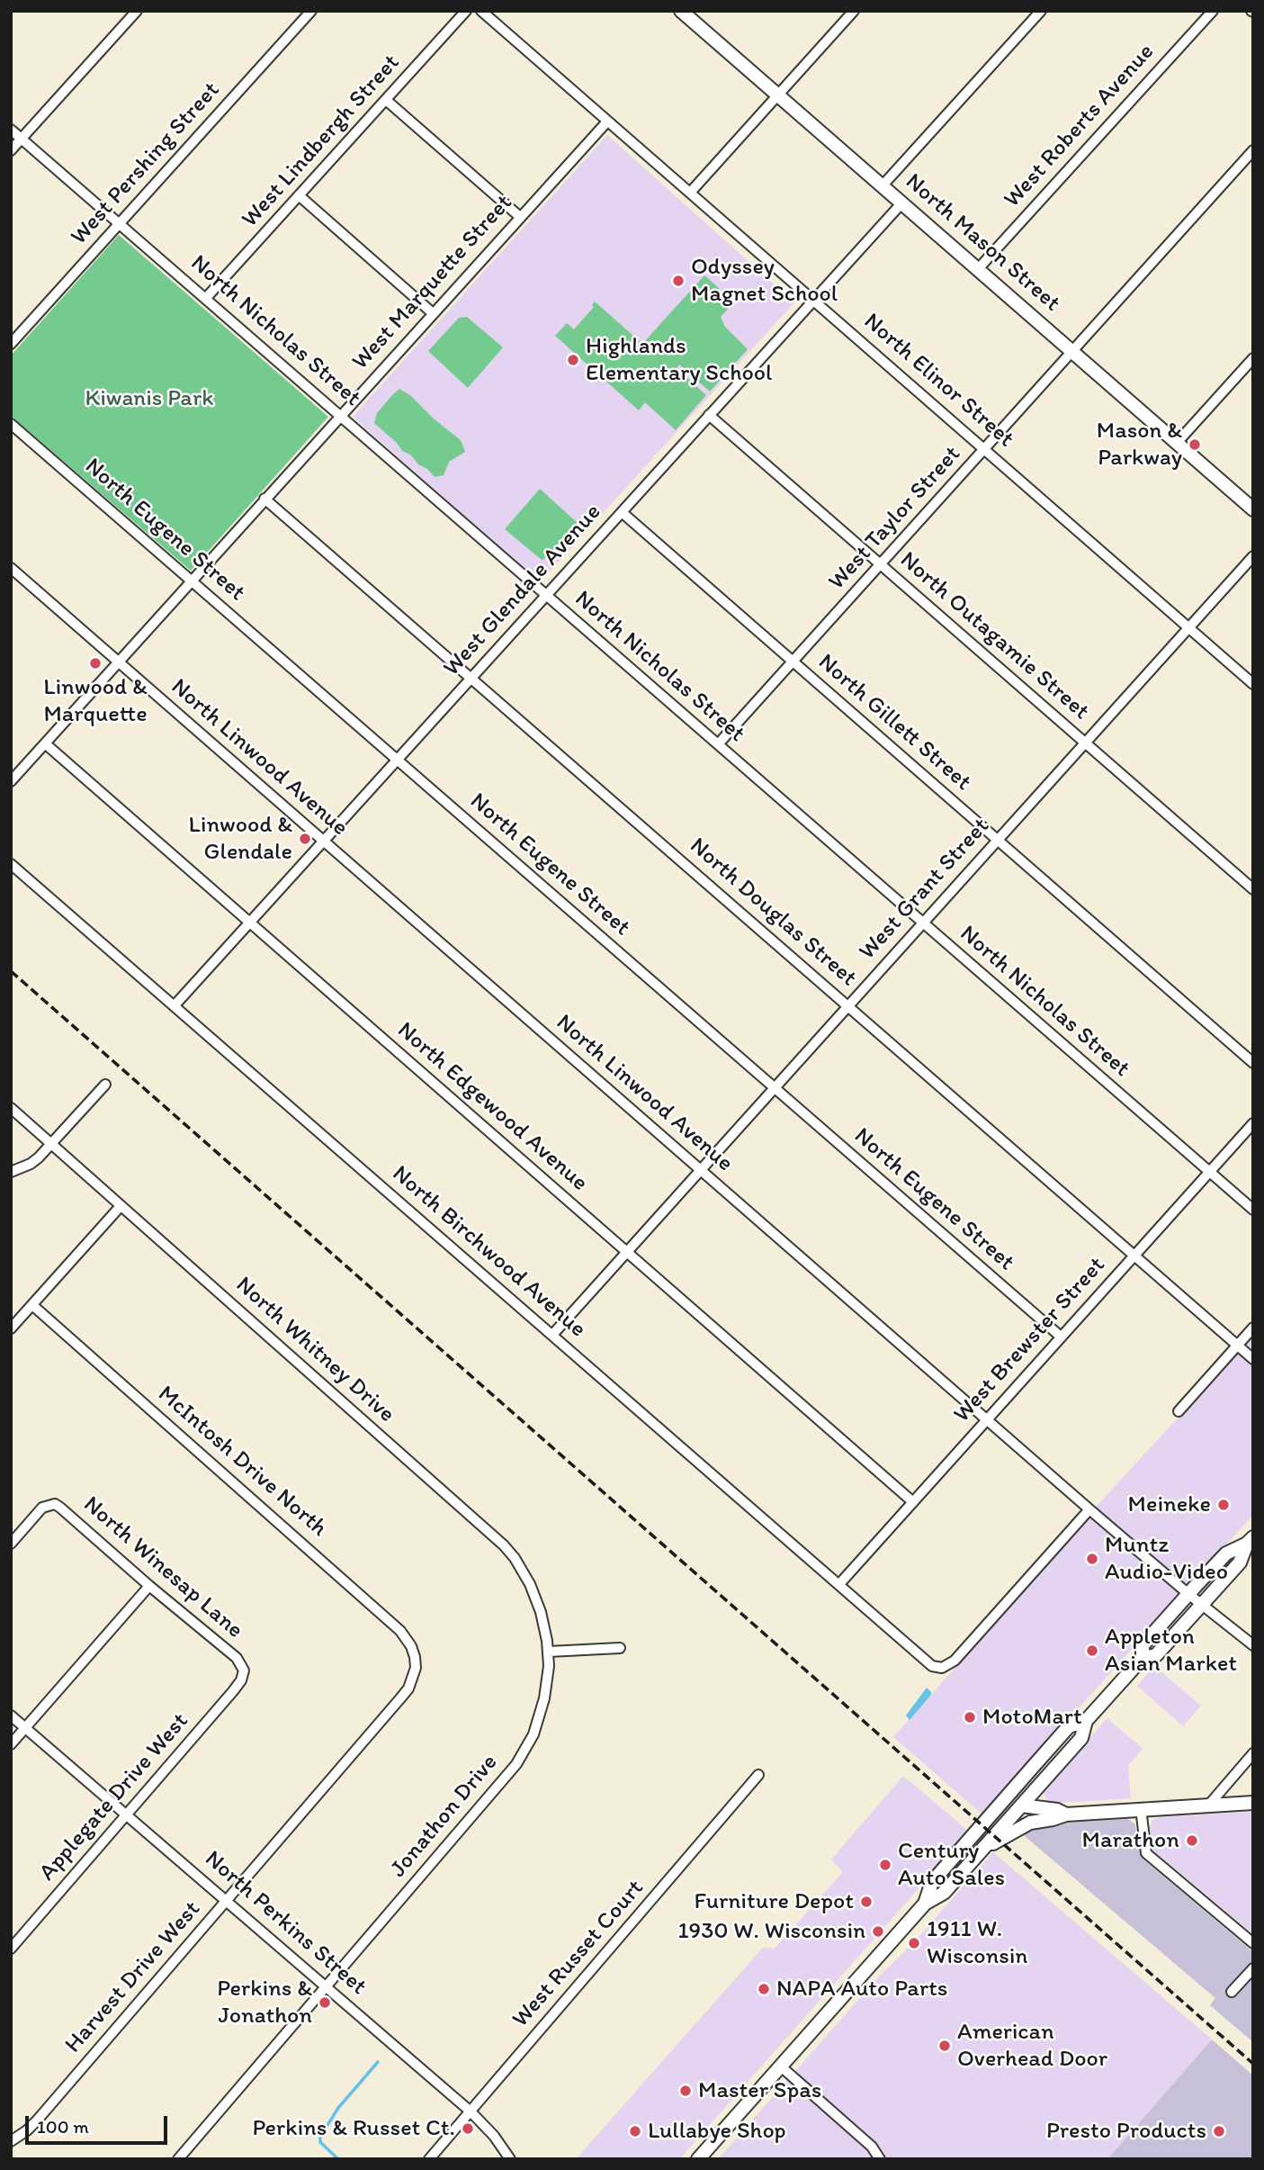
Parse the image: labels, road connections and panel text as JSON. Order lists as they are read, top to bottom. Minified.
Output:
{"streets":{"main road":["North Mason Street"],"street":["West Roberts Avenue","West Lindbergh Street","West Pershing Street","West Marquette Street","North Nicholas Street","North Elinor Street","West Taylor Street","North Eugene Street","West Glendale Avenue","North Outagamie Street","North Gillett Street","North Linwood Avenue","West Grant Street","North Douglas Street","North Edgewood Avenue","North Birchwood Avenue","West Brewster Street","North Whitney Drive","McIntosh Drive North","North Winesap Lane","Applegate Drive West","Jonathon Drive","North Perkins Street","West Russet Court","Harvest Drive West"]},"crossings":[["West Roberts Avenue","North Mason Street"],["West Lindbergh Street","North Nicholas Street"],["West Pershing Street","North Nicholas Street"],["North Mason Street","West Taylor Street"],["North Mason Street","West Glendale Avenue"],["West Marquette Street","North Nicholas Street"],["West Marquette Street","North Elinor Street"],["West Marquette Street","North Eugene Street"],["West Marquette Street","North Linwood Avenue"],["West Marquette Street","North Douglas Street"],["West Marquette Street","North Edgewood Avenue"],["North Nicholas Street","West Taylor Street"],["North Nicholas Street","West Glendale Avenue"],["North Nicholas Street","West Grant Street"],["North Nicholas Street","West Brewster Street"],["North Elinor Street","West Taylor Street"],["North Elinor Street","West Glendale Avenue"],["North Elinor Street","West Grant Street"],["West Taylor Street","North Outagamie Street"],["West Taylor Street","North Gillett Street"],["North Eugene Street","West Glendale Avenue"],["North Eugene Street","West Grant Street"],["North Eugene Street","West Brewster Street"],["West Glendale Avenue","North Outagamie Street"],["West Glendale Avenue","North Gillett Street"],["West Glendale Avenue","North Linwood Avenue"],["West Glendale Avenue","North Douglas Street"],["West Glendale Avenue","North Edgewood Avenue"],["West Glendale Avenue","North Birchwood Avenue"],["North Outagamie Street","West Grant Street"],["North Gillett Street","West Grant Street"],["North Linwood Avenue","West Grant Street"],["North Linwood Avenue","North Birchwood Avenue"],["North Linwood Avenue","West Brewster Street"],["West Grant Street","North Douglas Street"],["West Grant Street","North Edgewood Avenue"],["West Grant Street","North Birchwood Avenue"],["North Douglas Street","West Brewster Street"],["North Edgewood Avenue","West Brewster Street"],["North Birchwood Avenue","West Brewster Street"],["North Whitney Drive","Jonathon Drive"],["McIntosh Drive North","Harvest Drive West"],["North Winesap Lane","Applegate Drive West"],["Applegate Drive West","North Perkins Street"],["Jonathon Drive","North Perkins Street"],["North Perkins Street","West Russet Court"],["North Perkins Street","Harvest Drive West"]],"parks":["Kiwanis Park"],"places":["Odyssey Magnet School","Highlands Elementary School","Mason & Parkway","Linwood & Marquette","Linwood & Glendale","Meineke","Muntz Audio-Video","Appleton Asian Market","MotoMart","Marathon","Century Auto Sales","Furniture Depot","1930 W. Wisconsin","1911 W. Wisconsin","NAPA Auto Parts","Perkins & Jonathon","American Overhead Door","Master Spas","Perkins & Russet Ct.","Lullabye Shop","Presto Products"],"scale_bar":"100 m"}
